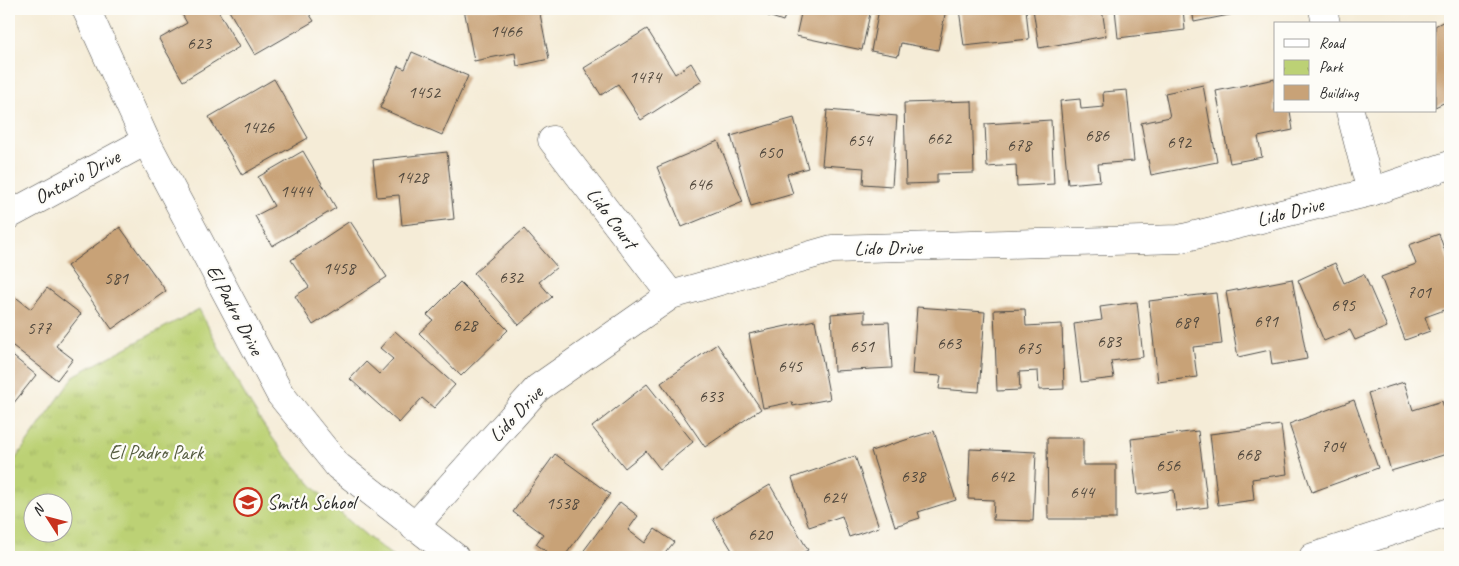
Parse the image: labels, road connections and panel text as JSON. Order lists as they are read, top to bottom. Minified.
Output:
{"streets":{"street":["Ontario Drive","Lido Drive","Lido Court","El Padro Drive"]},"crossings":[["Ontario Drive","El Padro Drive"],["Lido Drive","Lido Court"],["Lido Drive","El Padro Drive"]],"parks":["El Padro Park"],"places":{"school or university":["Smith School"]},"house_numbers":["1466","623","1474","1452","1426","686","662","654","692","678","650","1428","646","1444","1458","632","581","701","695","691","689","628","577","683","663","651","675","645","633","704","668","656","638","642","644","624","1538","620"],"legend":["Road","Park","Building"],"north":"top left"}
